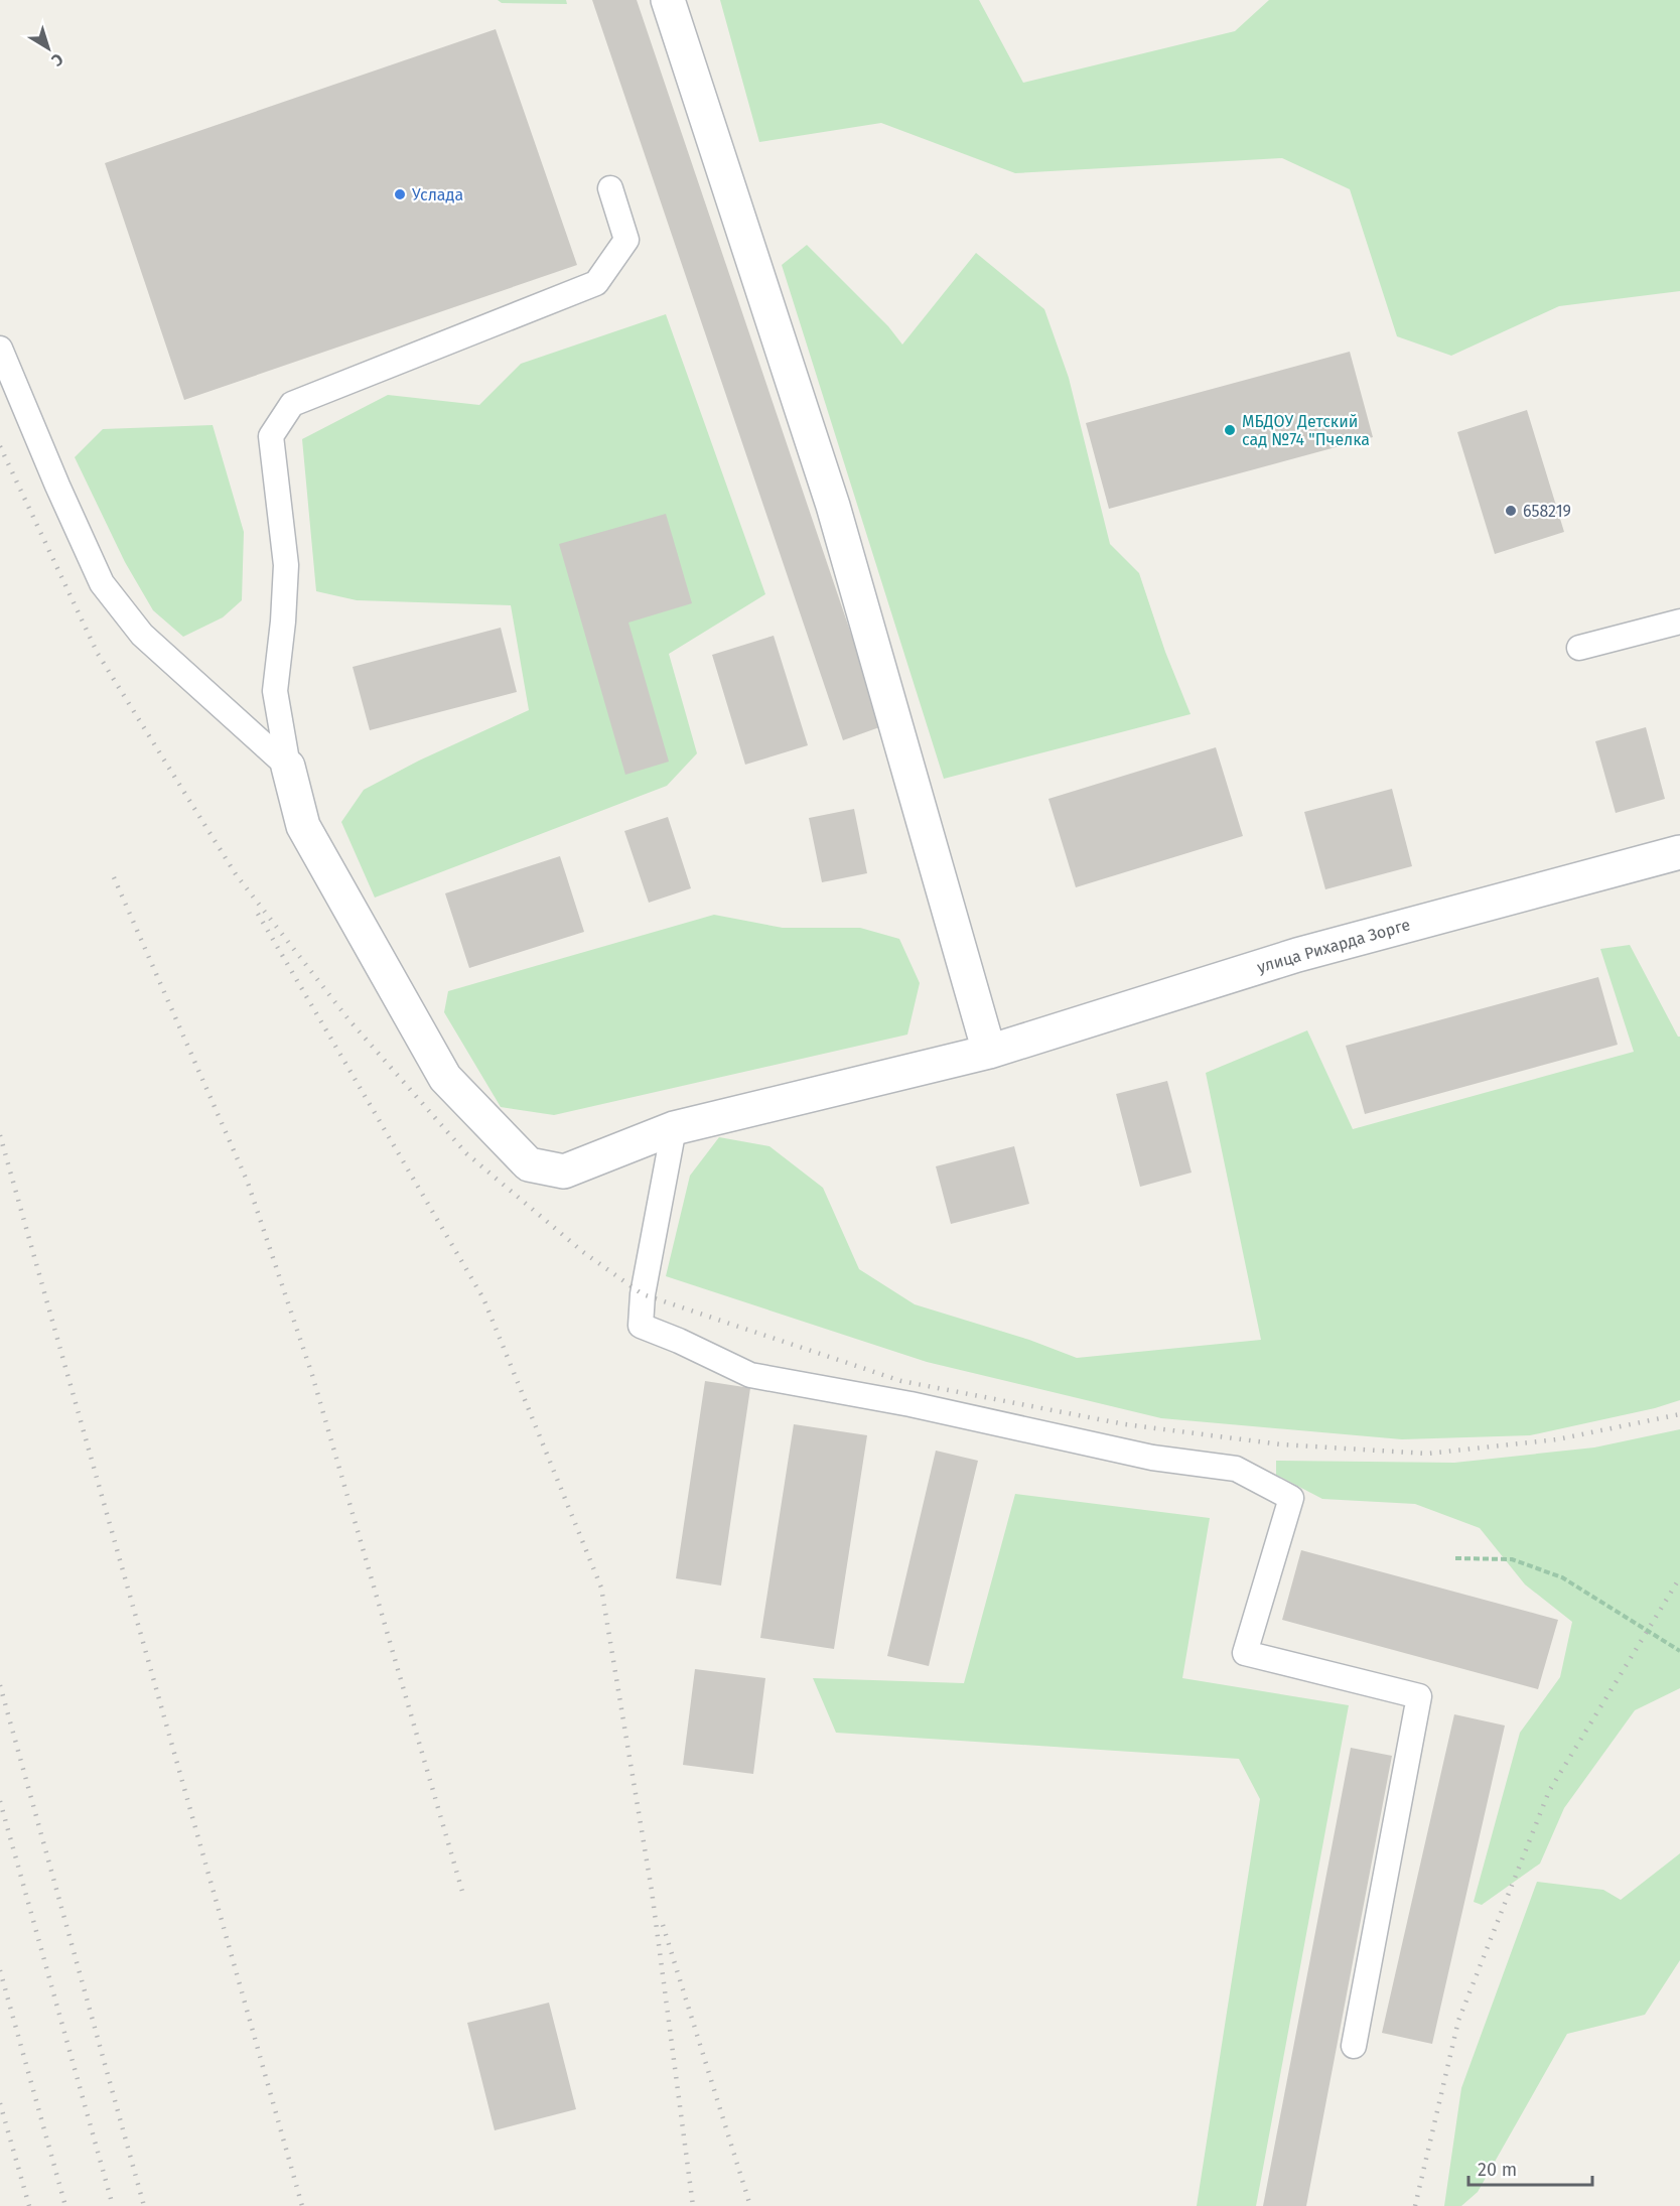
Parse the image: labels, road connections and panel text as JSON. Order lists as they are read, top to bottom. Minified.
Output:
{"streets":{"street":["улица Рихарда Зорге"]},"places":["Услада","МБДОУ Детский сад №74 \"Пчелка","658219"],"scale_bar":"20 m","north":"bottom right"}
